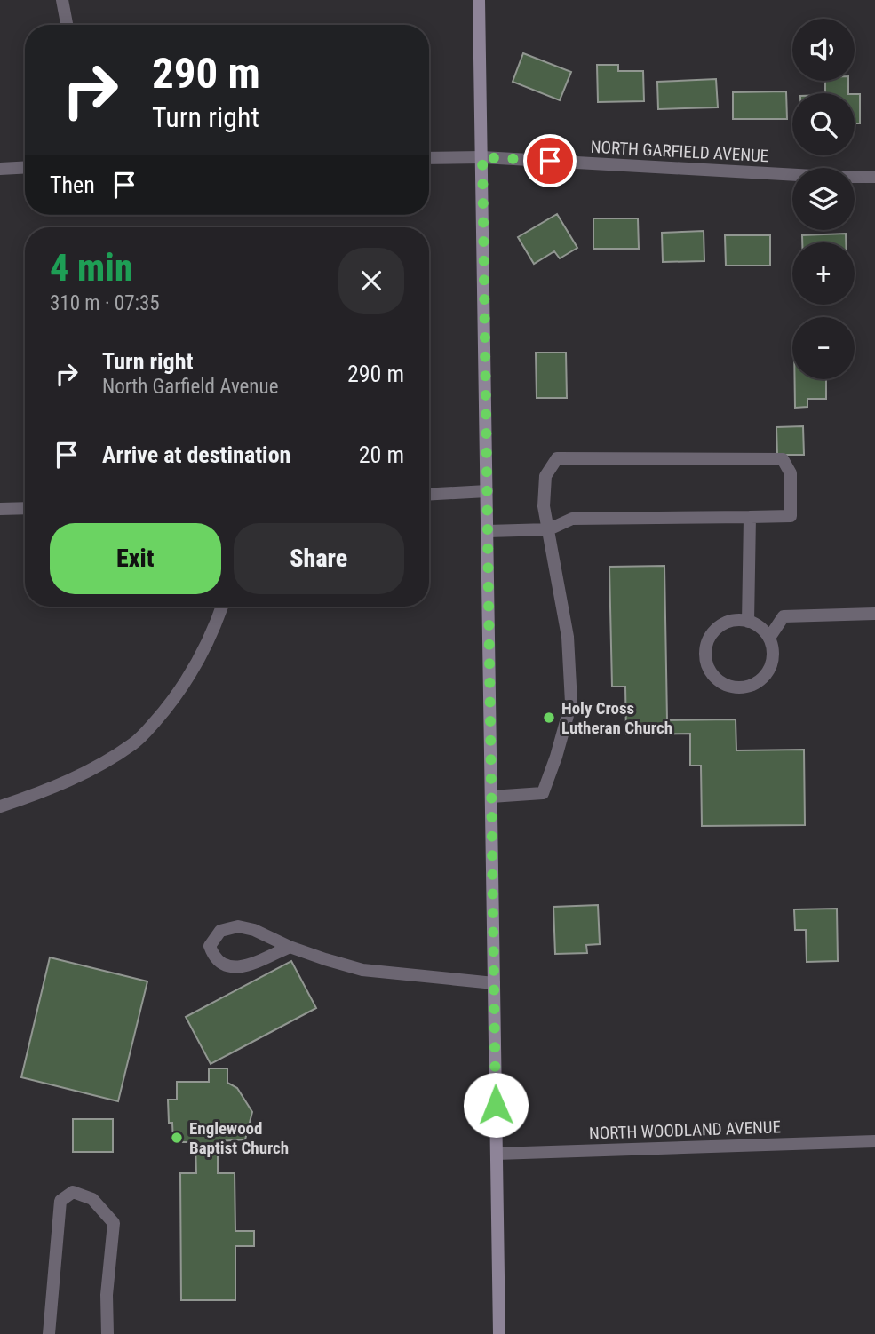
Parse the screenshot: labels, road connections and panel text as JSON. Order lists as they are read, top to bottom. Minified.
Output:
{"streets":{"street":["NORTH GARFIELD AVENUE","NORTH WOODLAND AVENUE"]},"places":["Holy Cross Lutheran Church","Englewood Baptist Church"],"page":{"map_buttons":["+","−"],"turn":["290 m","Turn right"],"then":"Then","heading":["4 min","310 m · 07:35"],"list":[{"name":"Turn right","note":"North Garfield Avenue","value":"290 m"},{"name":"Arrive at destination","value":"20 m"}],"buttons":["Exit","Share"]}}
